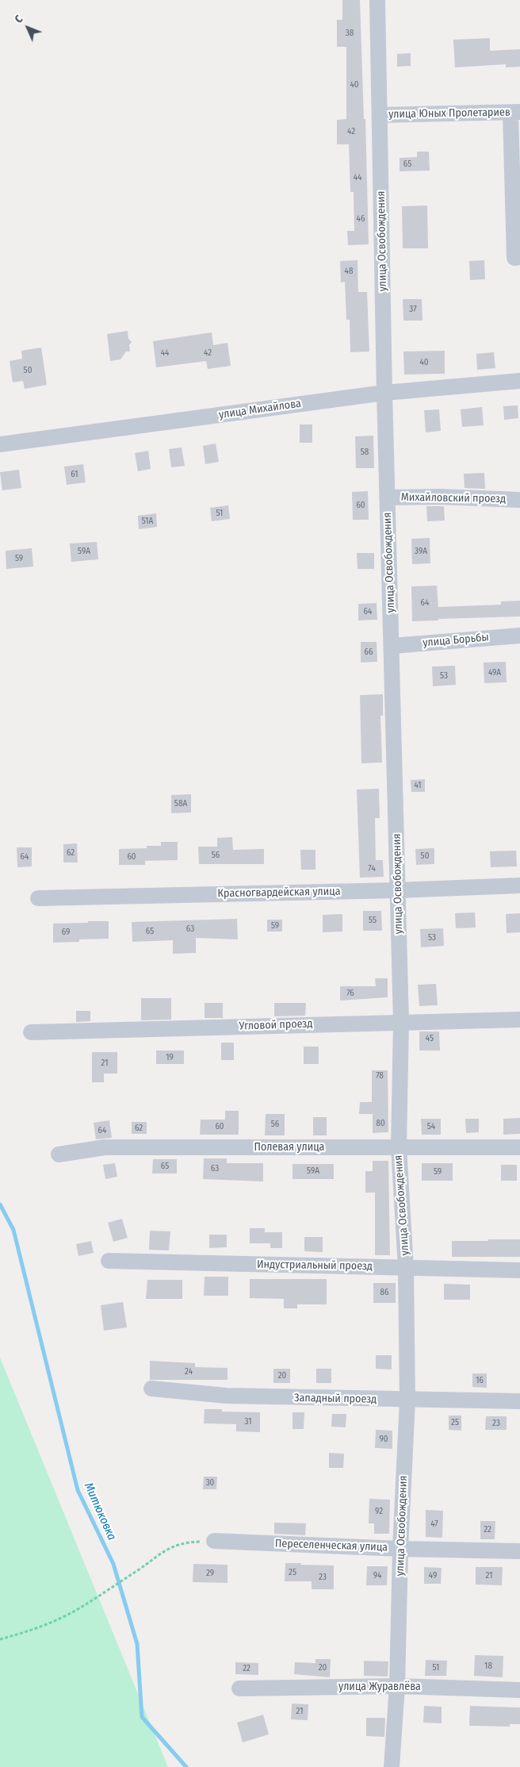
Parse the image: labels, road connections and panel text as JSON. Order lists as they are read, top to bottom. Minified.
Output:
{"streets":{"street":["улица Юных Пролетариев","улица Освобождения","улица Михайлова","Михайловский проезд","улица Борьбы","Красногвардейская улица","Угловой проезд","Полевая улица","Индустриальный проезд","Западный проезд","Переселенческая улица","улица Журавлёва"]},"crossings":[["улица Юных Пролетариев","улица Освобождения"],["улица Освобождения","улица Михайлова"],["улица Освобождения","Михайловский проезд"],["улица Освобождения","улица Борьбы"],["улица Освобождения","Красногвардейская улица"],["улица Освобождения","Угловой проезд"],["улица Освобождения","Полевая улица"],["улица Освобождения","Индустриальный проезд"],["улица Освобождения","Западный проезд"],["улица Освобождения","Переселенческая улица"],["улица Освобождения","улица Журавлёва"]],"water":["Митюковка"],"house_numbers":["38","40","42","65","44","46","48","37","44","42","40","50","58","61","60","51","51А","59А","39А","59","64","64","66","49А","53","41","58А","62","56","50","64","60","74","55","59","63","65","69","53","76","45","19","21","78","80","56","60","54","62","64","65","63","59А","59","86","24","20","16","31","25","23","90","30","92","47","22","25","29","94","49","21","23","18","20","51","22","21"],"north":"top left"}
